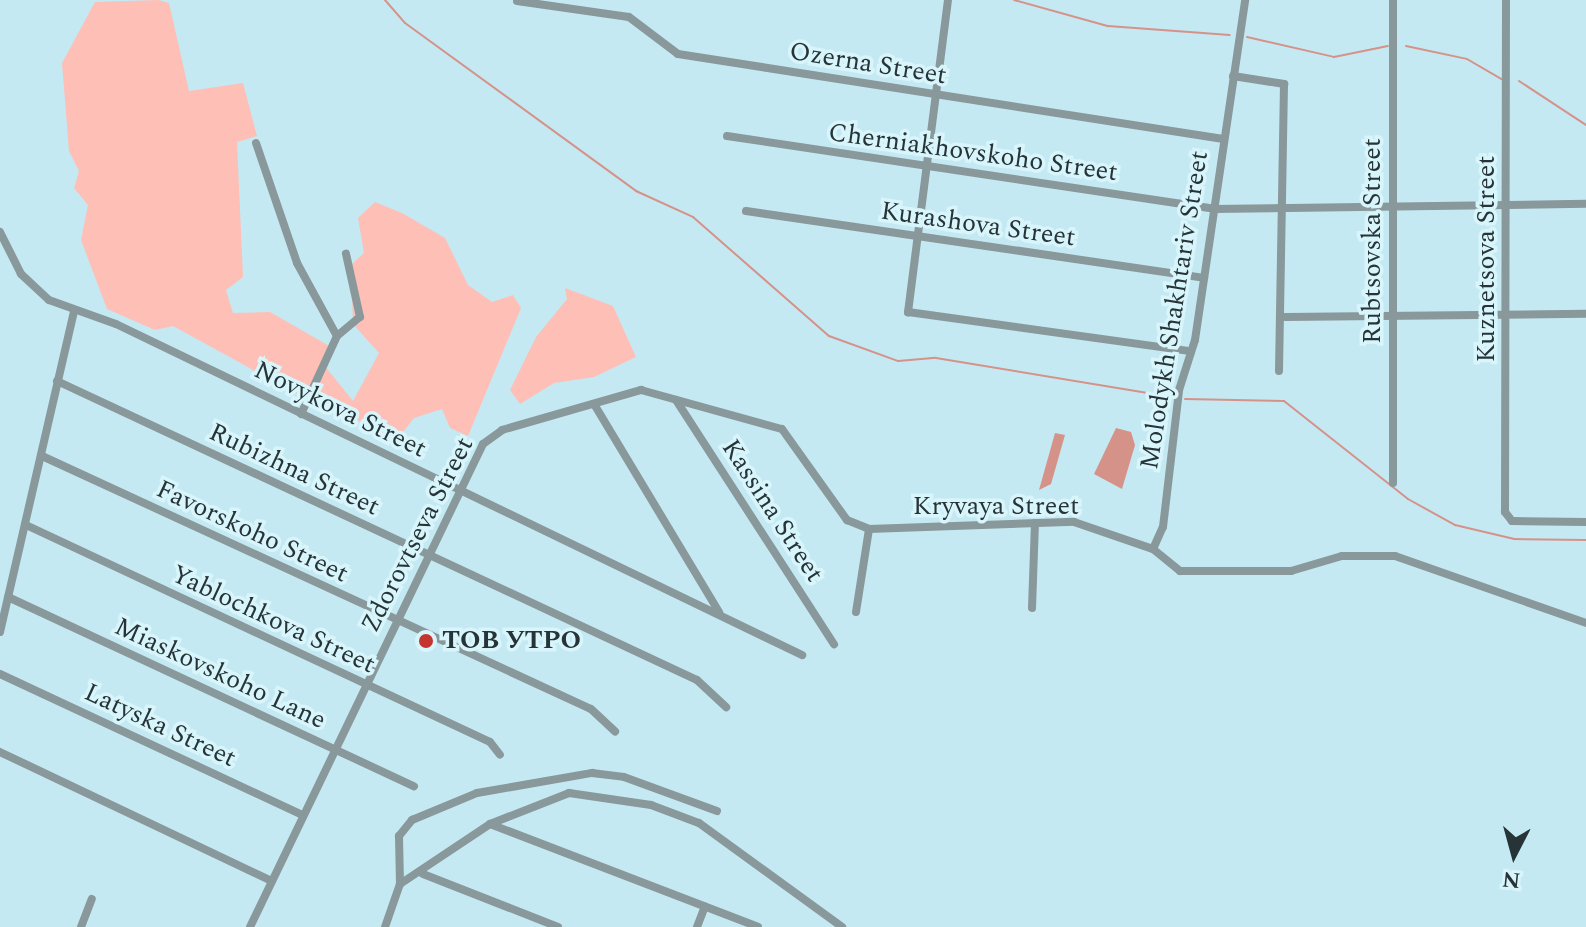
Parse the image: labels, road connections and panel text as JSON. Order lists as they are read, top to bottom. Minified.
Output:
{"streets":{"street":["Ozerna Street","Cherniakhovskoho Street","Kurashova Street","Rubtsovska Street","Kuznetsova Street","Molodykh Shakhtariv Street","Novykova Street","Rubizhna Street","Kryvaya Street","Kassina Street","Favorskoho Street","Zdorovtseva Street","Yablochkova Street","Miaskovskoho Lane","Latyska Street"]},"crossings":[["Ozerna Street","Molodykh Shakhtariv Street"],["Cherniakhovskoho Street","Rubtsovska Street"],["Cherniakhovskoho Street","Kuznetsova Street"],["Cherniakhovskoho Street","Molodykh Shakhtariv Street"],["Kurashova Street","Molodykh Shakhtariv Street"],["Molodykh Shakhtariv Street","Kryvaya Street"],["Novykova Street","Zdorovtseva Street"],["Rubizhna Street","Zdorovtseva Street"],["Kryvaya Street","Kassina Street"],["Kryvaya Street","Zdorovtseva Street"],["Kassina Street","Zdorovtseva Street"],["Favorskoho Street","Zdorovtseva Street"],["Zdorovtseva Street","Yablochkova Street"],["Zdorovtseva Street","Miaskovskoho Lane"],["Zdorovtseva Street","Latyska Street"]],"places":["ТОВ УТРО"],"north":"bottom"}
